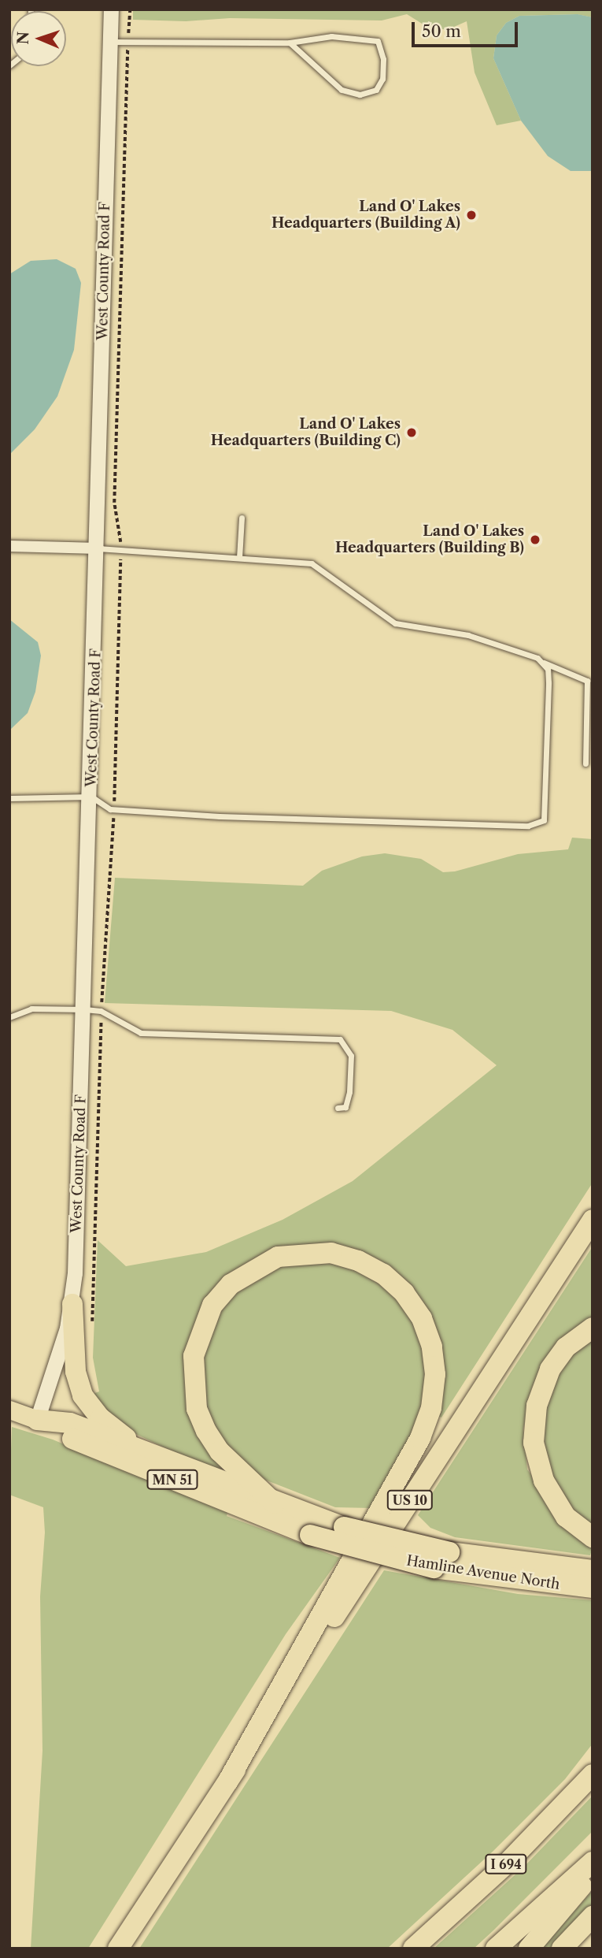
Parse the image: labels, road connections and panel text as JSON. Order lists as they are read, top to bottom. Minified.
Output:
{"streets":{"highway":["MN 51","US 10","Hamline Avenue North","I 694"],"street":["West County Road F"]},"crossings":[["West County Road F","Hamline Avenue North"]],"places":["Land O' Lakes Headquarters (Building A)","Land O' Lakes Headquarters (Building C)","Land O' Lakes Headquarters (Building B)"],"scale_bar":"50 m","north":"left"}
